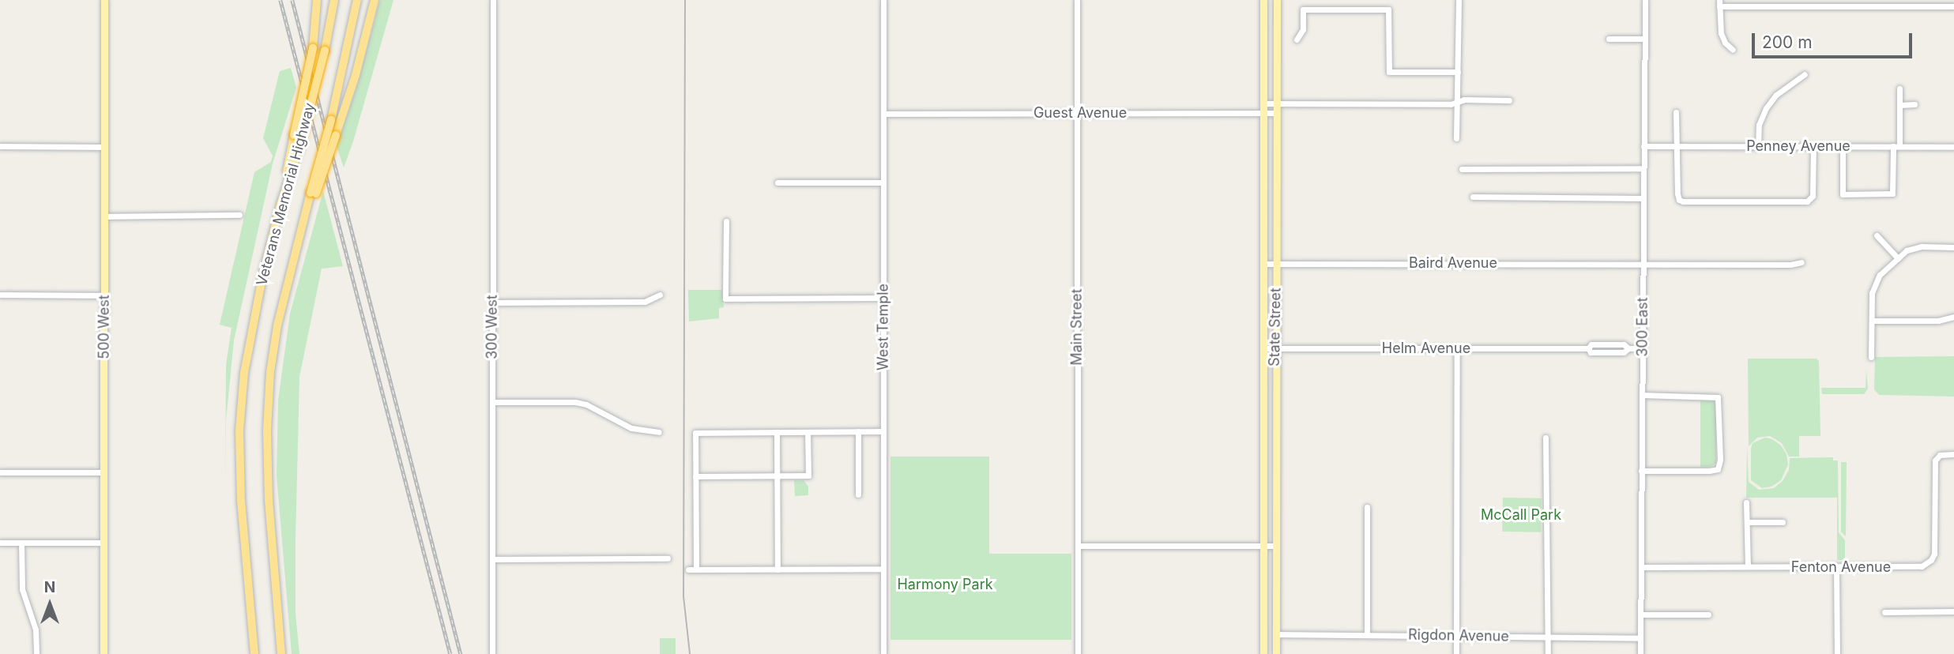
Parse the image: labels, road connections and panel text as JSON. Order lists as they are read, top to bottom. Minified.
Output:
{"streets":{"highway":["Veterans Memorial Highway"],"main road":["500 West","State Street"],"street":["Guest Avenue","Penney Avenue","Baird Avenue","300 West","West Temple","Main Street","300 East","Helm Avenue","Fenton Avenue","Rigdon Avenue"]},"crossings":[["Guest Avenue","West Temple"],["Guest Avenue","Main Street"],["Guest Avenue","State Street"],["Penney Avenue","300 East"],["Baird Avenue","State Street"],["Baird Avenue","300 East"],["State Street","Helm Avenue"],["State Street","Rigdon Avenue"],["300 East","Helm Avenue"],["300 East","Fenton Avenue"],["300 East","Rigdon Avenue"]],"parks":["McCall Park","Harmony Park"],"scale_bar":"200 m","north":"top"}
